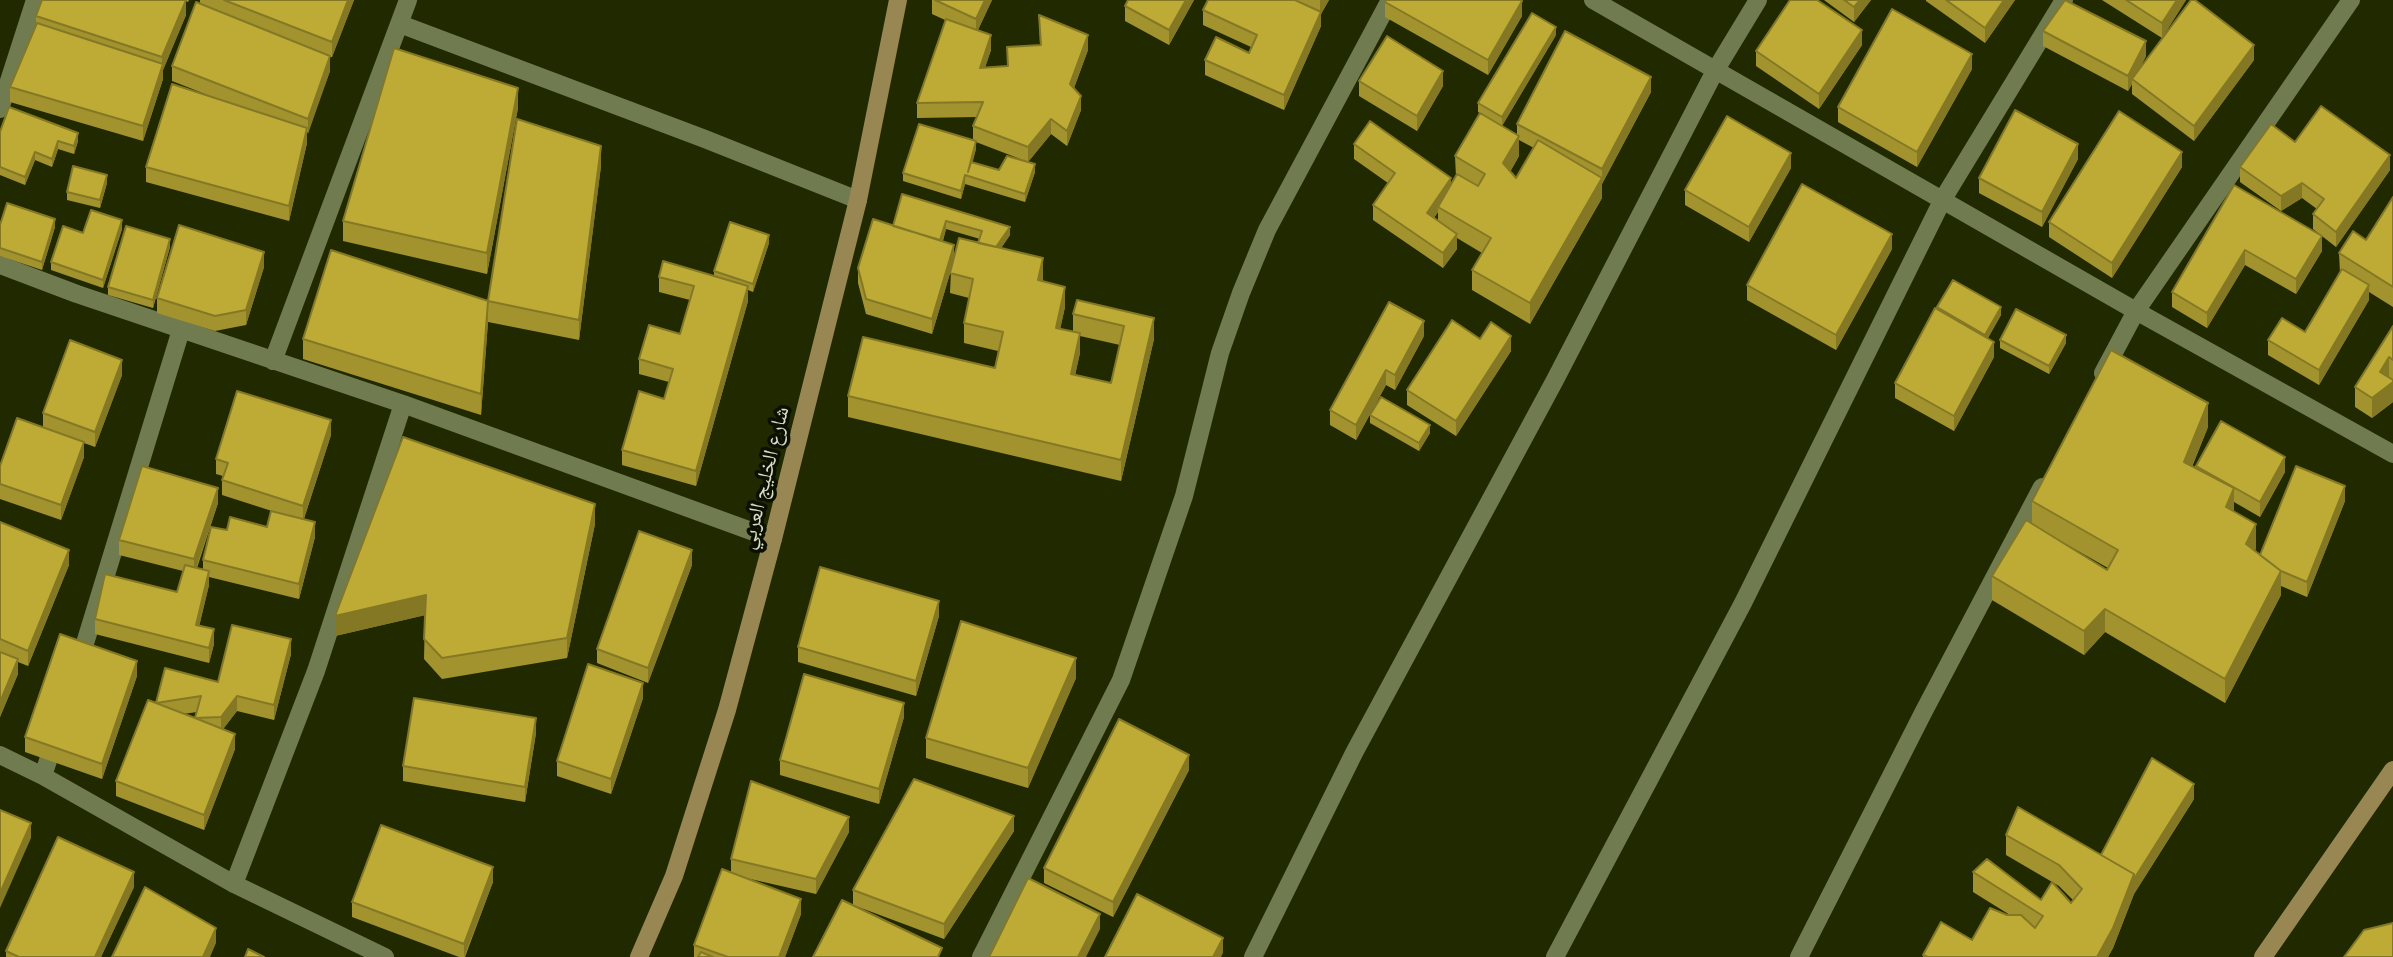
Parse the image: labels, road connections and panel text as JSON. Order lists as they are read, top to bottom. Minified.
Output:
{"streets":{"main road":["شارع الخليج العربي"]}}
